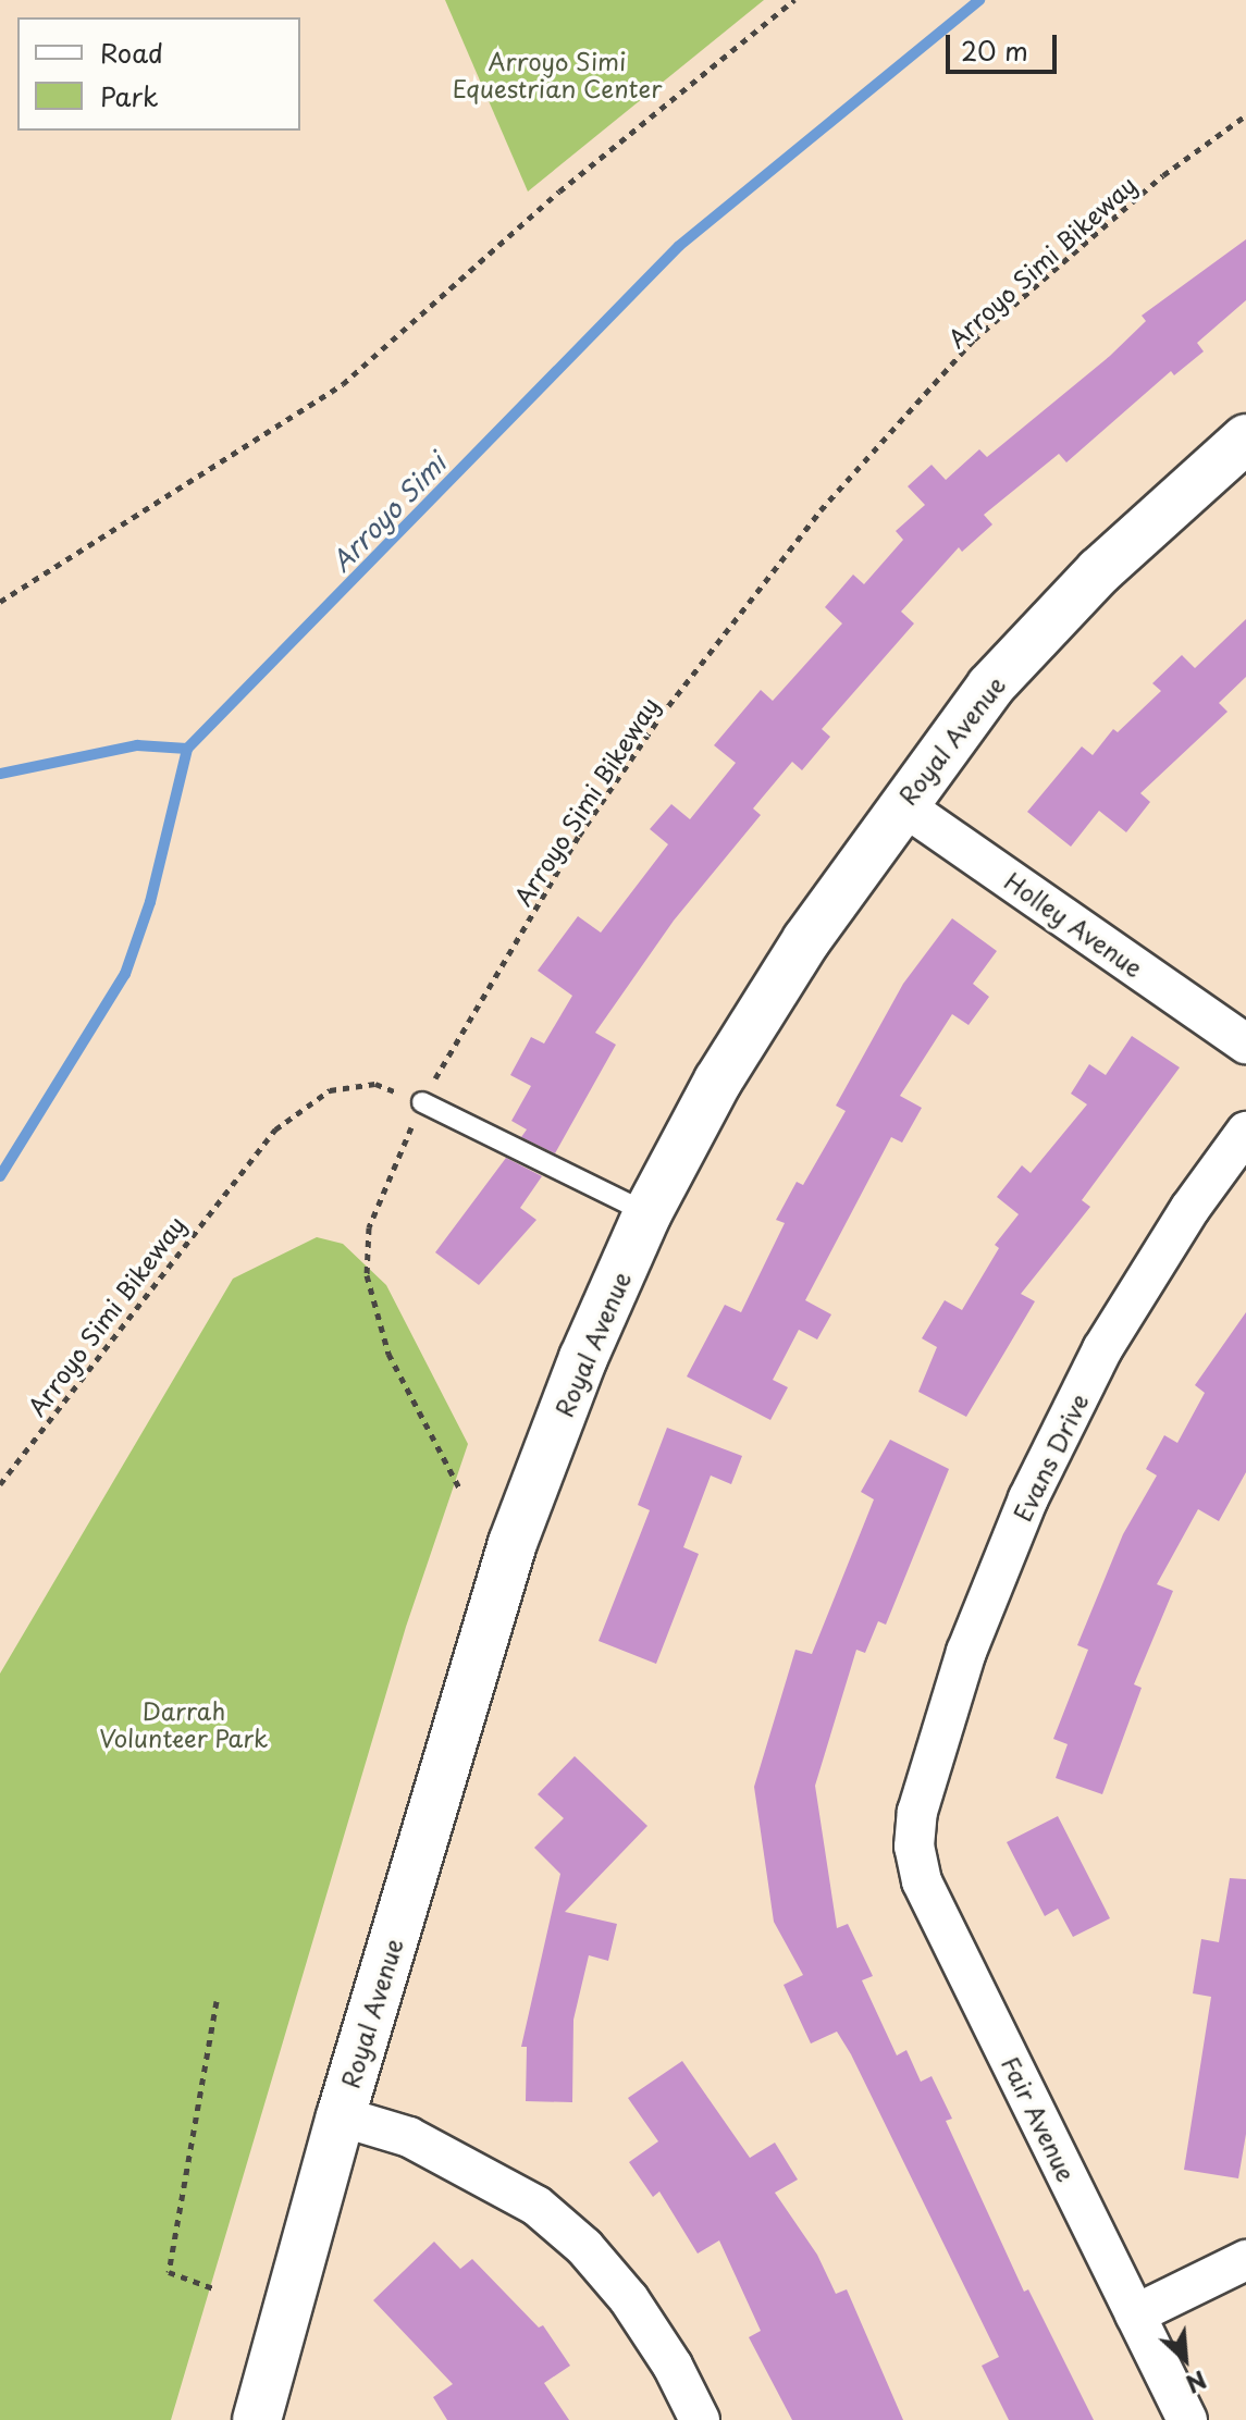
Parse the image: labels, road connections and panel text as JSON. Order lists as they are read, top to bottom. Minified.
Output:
{"streets":{"main road":["Royal Avenue"],"street":["Holley Avenue","Evans Drive","Fair Avenue"],"path":["Arroyo Simi Bikeway"]},"crossings":[["Royal Avenue","Holley Avenue"],["Evans Drive","Fair Avenue"]],"water":["Arroyo Simi"],"parks":["Arroyo Simi Equestrian Center","Darrah Volunteer Park"],"legend":["Road","Park"],"scale_bar":"20 m","north":"bottom right"}
